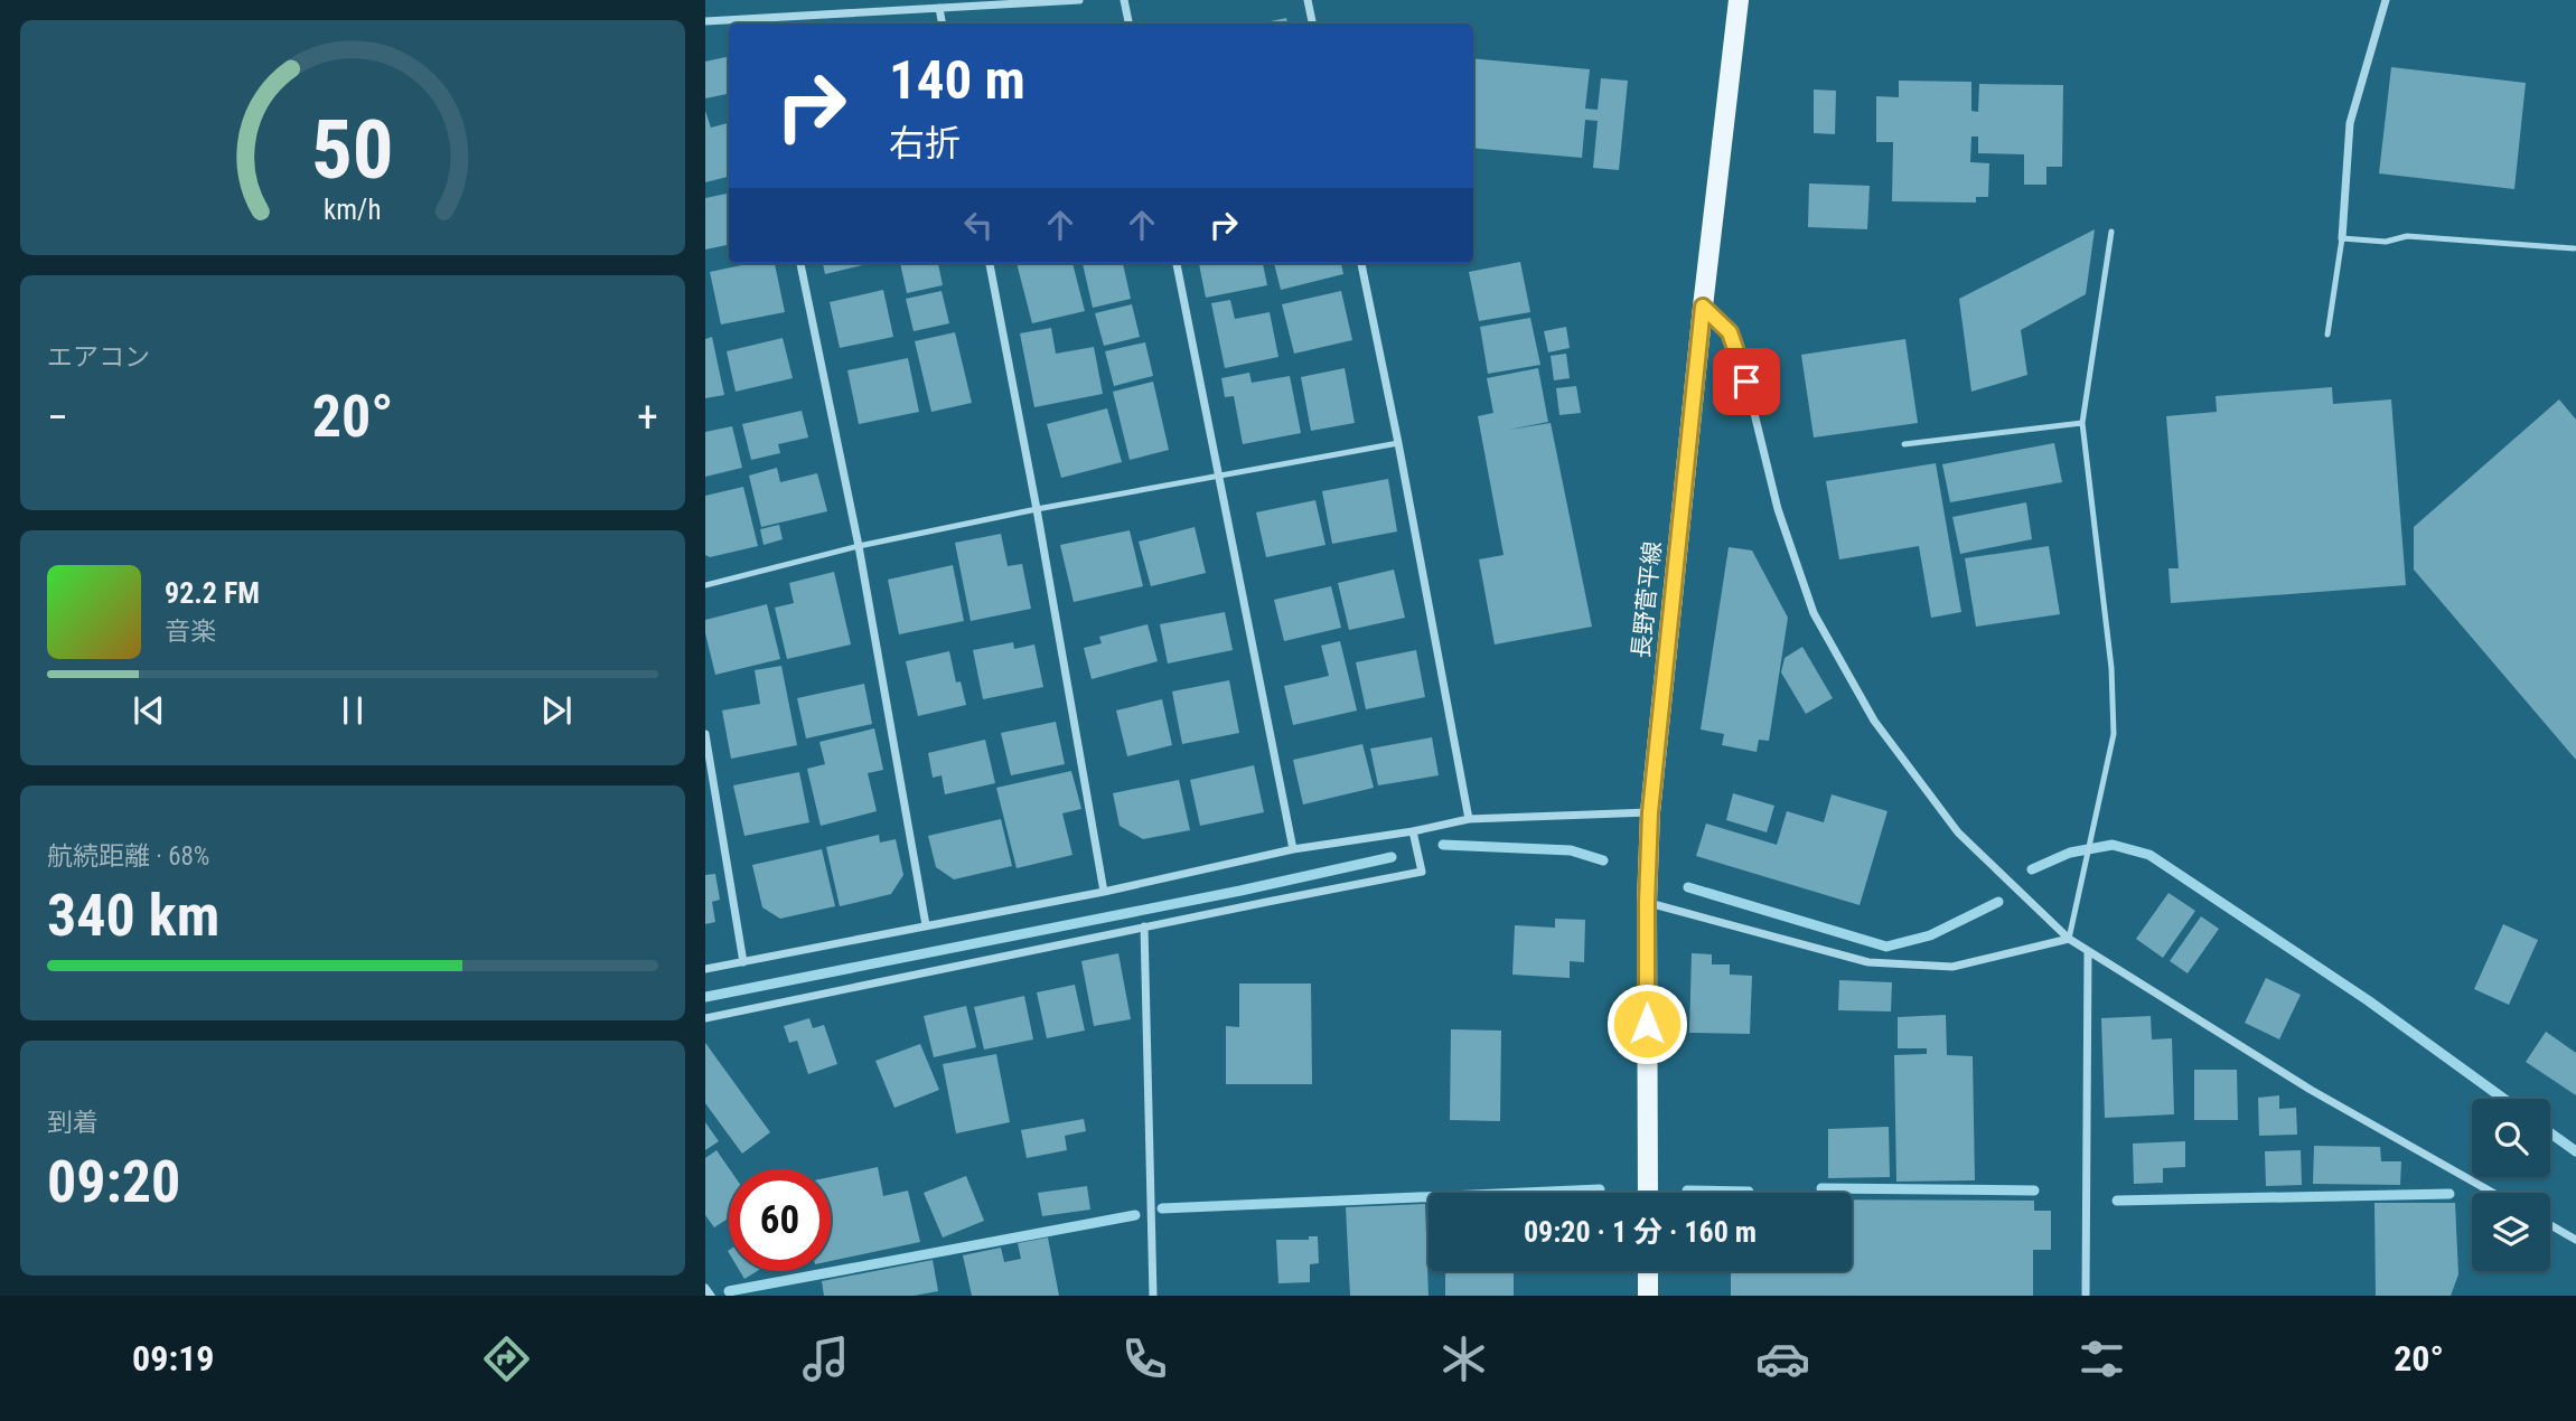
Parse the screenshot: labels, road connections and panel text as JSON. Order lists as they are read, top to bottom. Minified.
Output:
{"streets":{"main road":["長野菅平線"]},"page":{"turn":["140 m","右折"],"tile":["エアコン",["航続距離 · 68%","340 km"],["到着","09:20"]],"heat":["−","20°","+"],"song":["92.2 FM","音楽"],"limit":"60","trip":"09:20 · 1 分 · 160 m","tabs":["09:19","20°"],"gauge":["50","km/h"]}}
